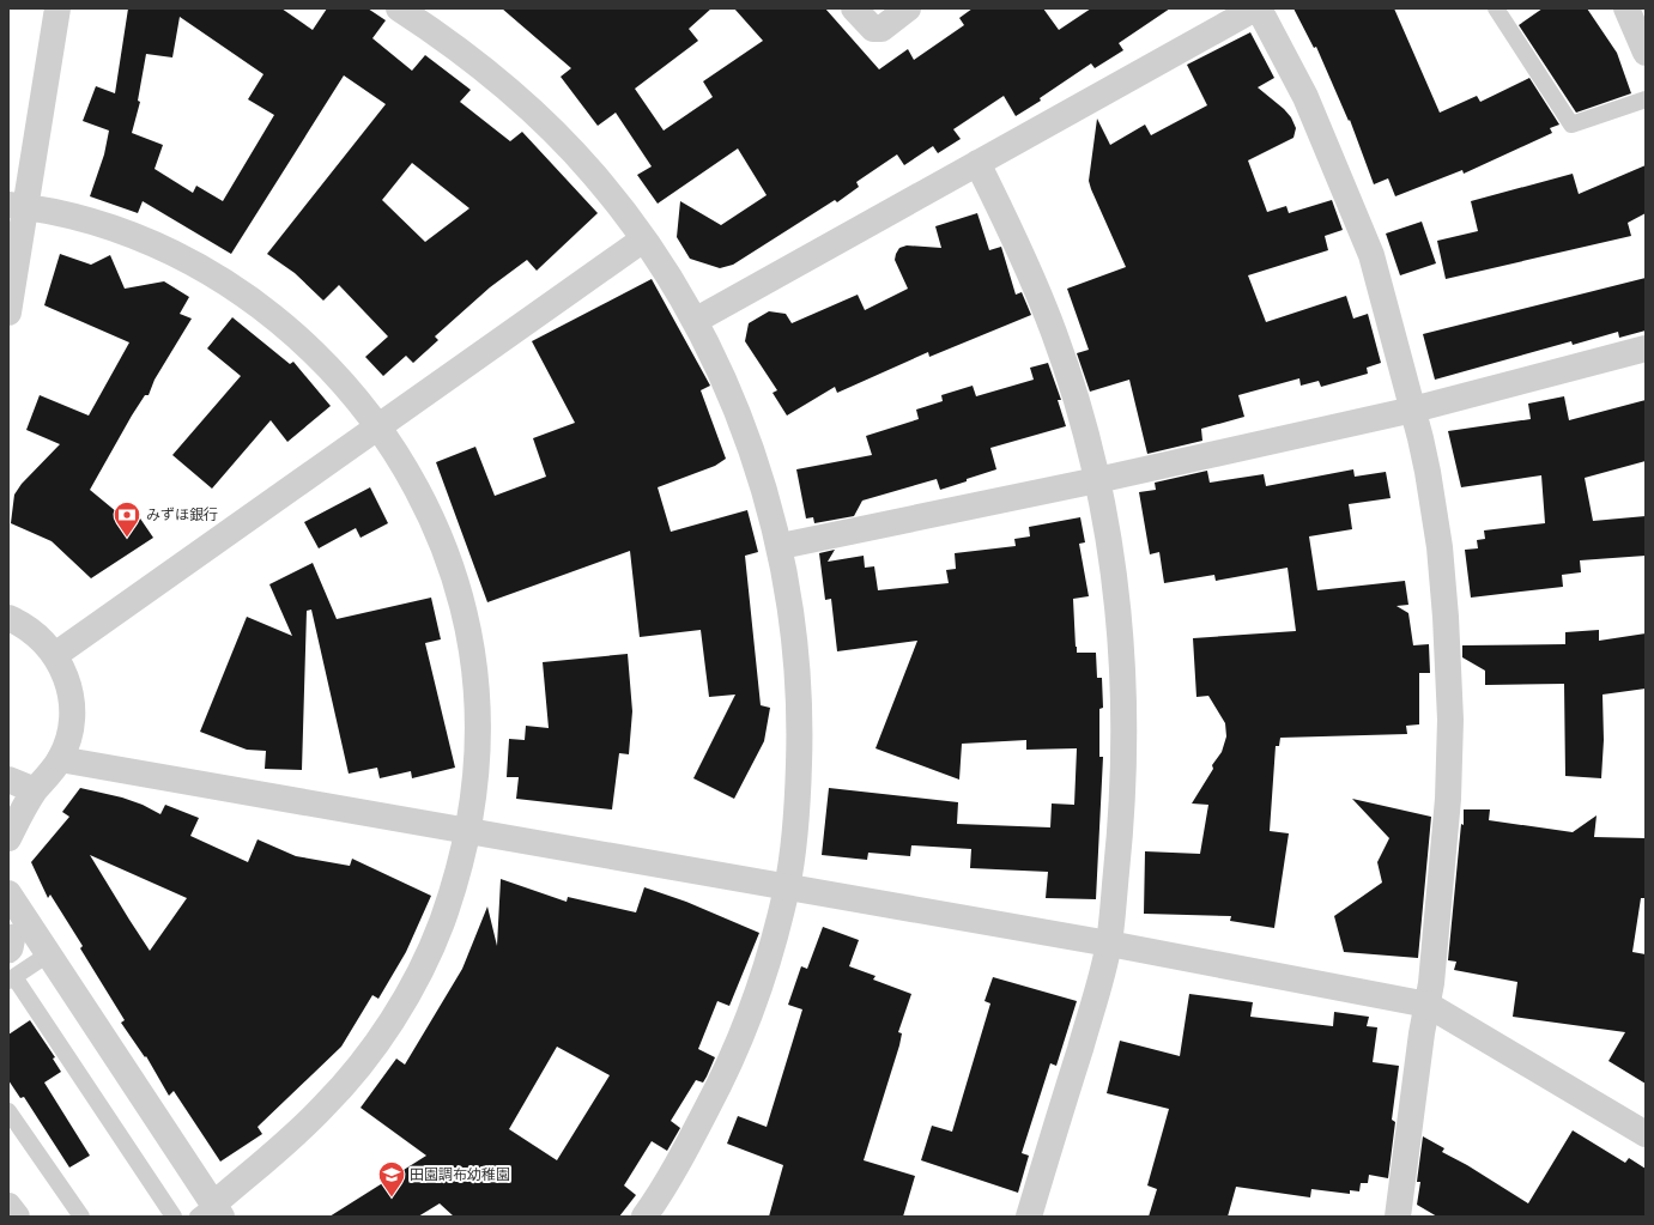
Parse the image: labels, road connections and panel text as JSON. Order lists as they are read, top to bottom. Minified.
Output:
{"places":{"bank":["みずほ銀行"],"school or university":["田園調布幼稚園"]}}
